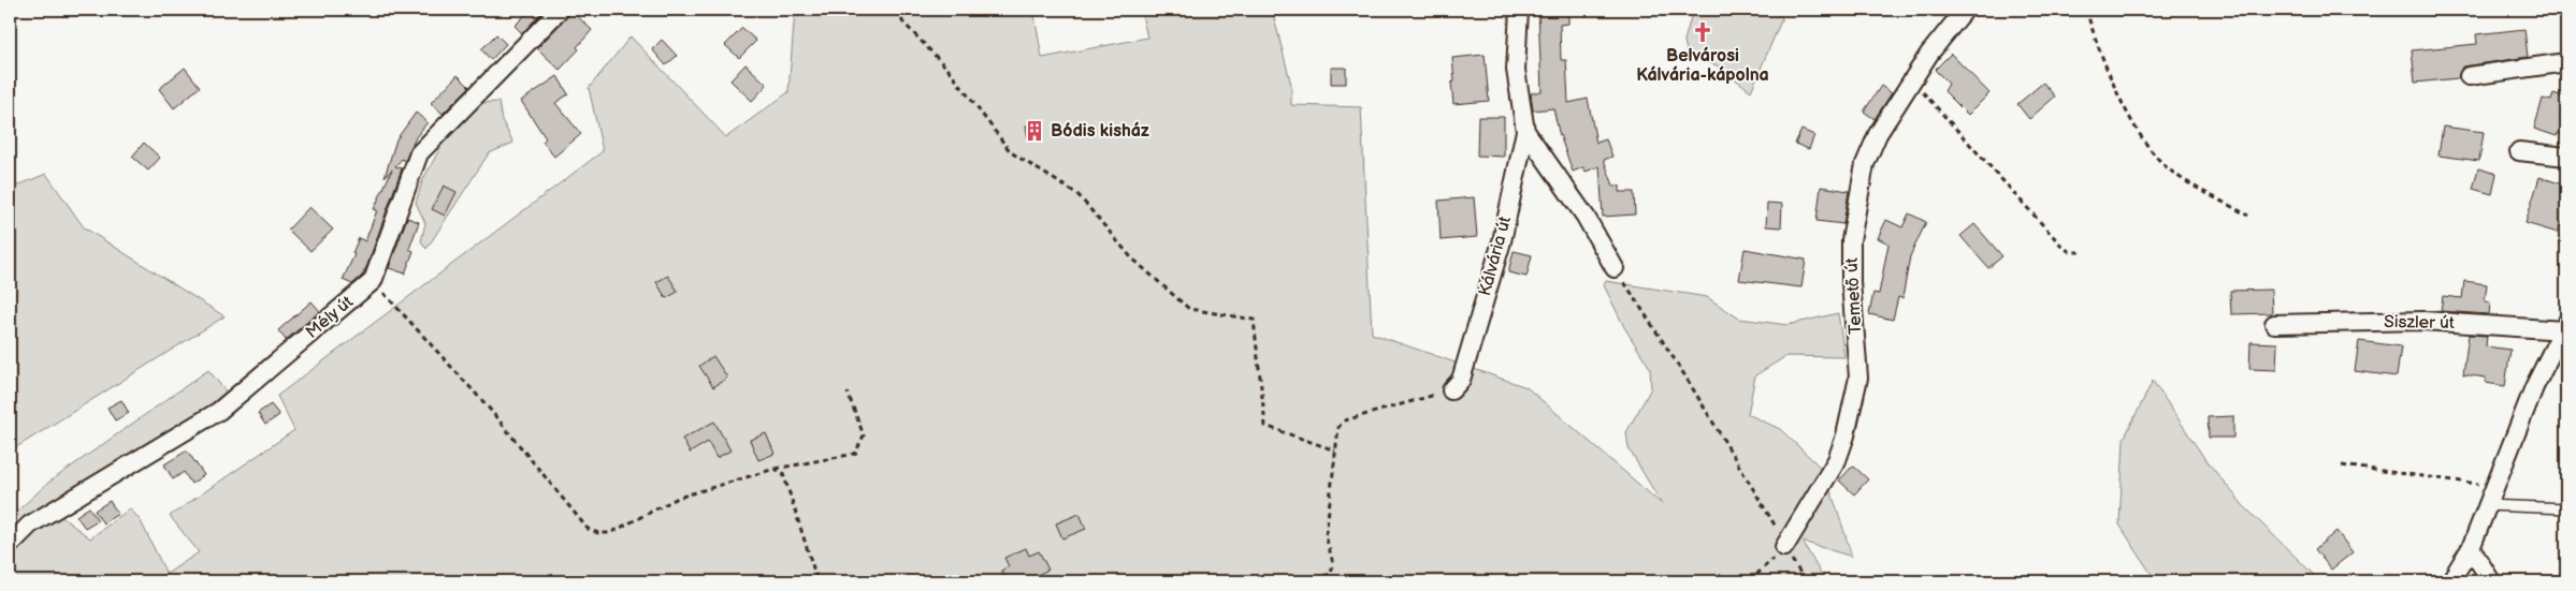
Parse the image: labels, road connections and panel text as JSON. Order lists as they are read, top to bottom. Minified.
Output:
{"streets":{"street":["Kálvária út","Temető út","Mély út","Siszler út"]},"places":{"church":["Belvárosi Kálvária-kápolna"],"building":["Bódis kisház"]}}
